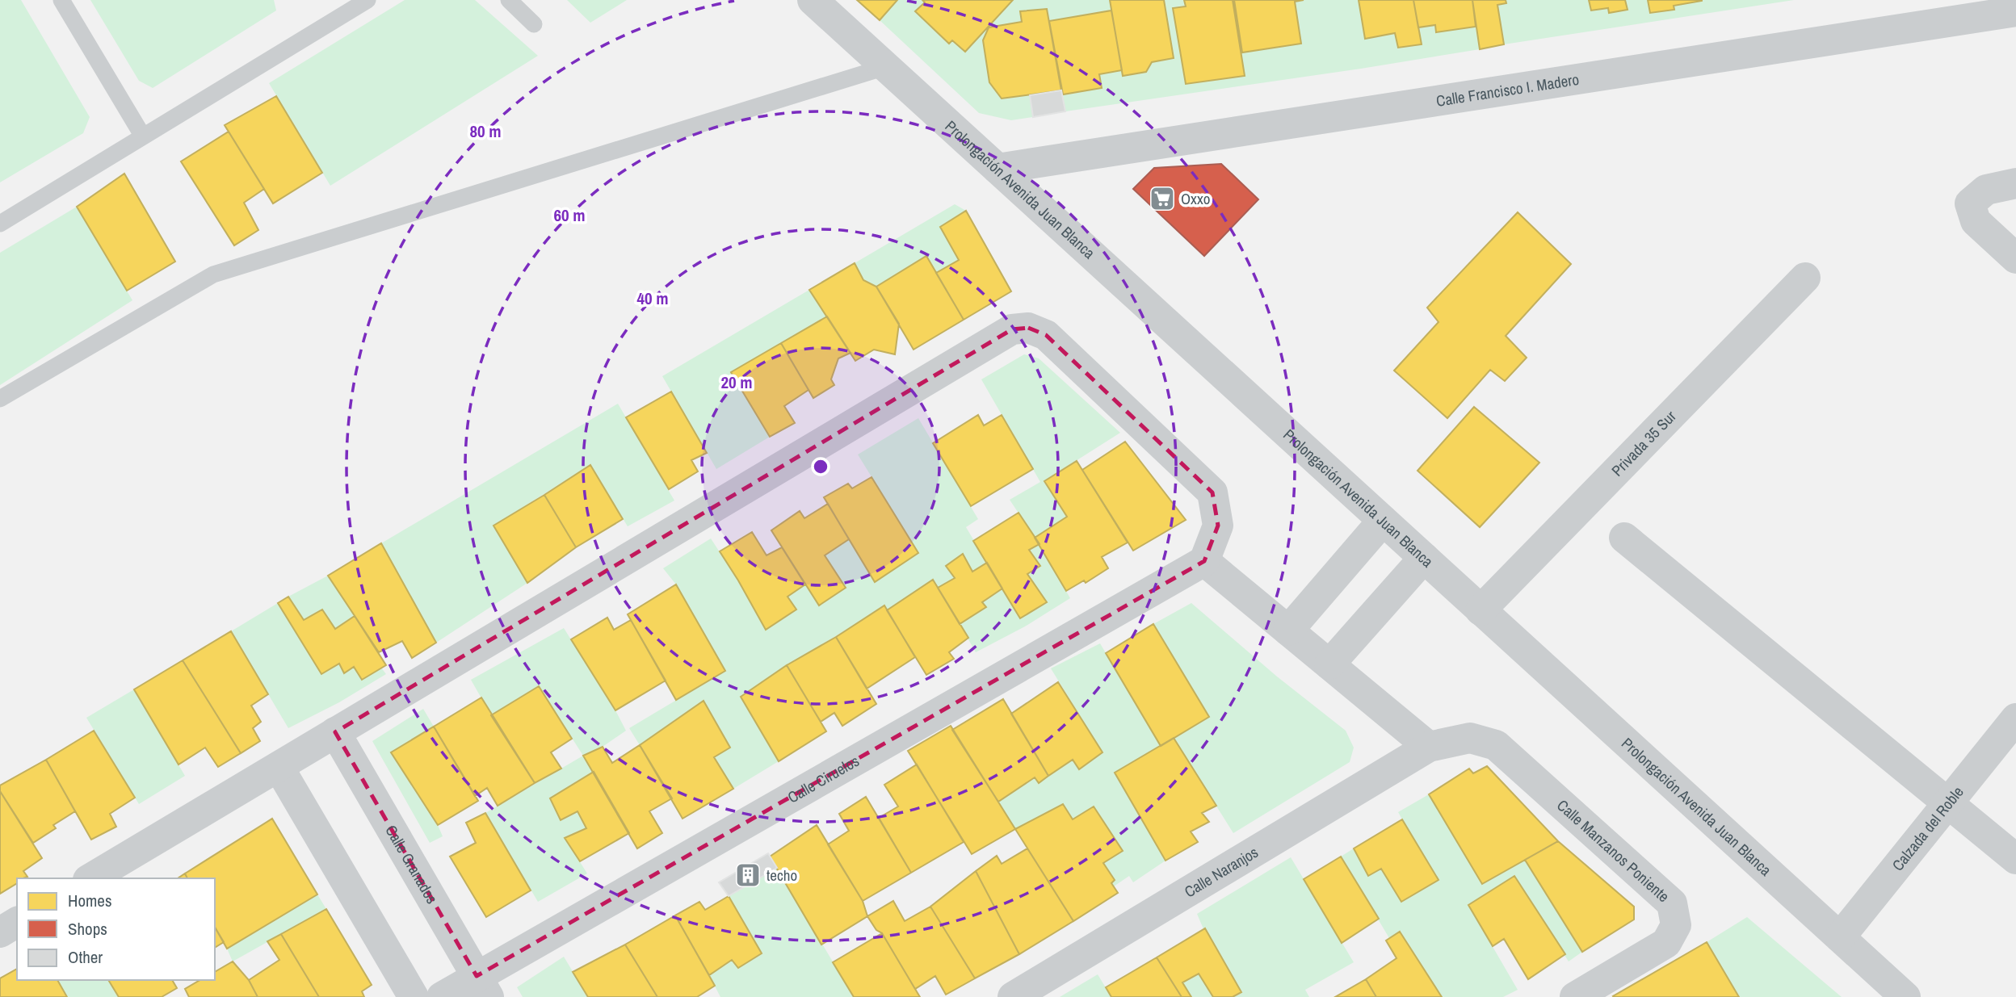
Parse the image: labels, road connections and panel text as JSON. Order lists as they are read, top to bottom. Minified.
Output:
{"streets":{"street":["Calle Francisco I. Madero","Prolongación Avenida Juan Blanca","Privada 35 Sur","Calle Ciruelos","Calzada del Roble","Calle Manzanos Poniente","Calle Granados","Calle Naranjos"]},"crossings":[["Calle Francisco I. Madero","Prolongación Avenida Juan Blanca"],["Prolongación Avenida Juan Blanca","Privada 35 Sur"],["Prolongación Avenida Juan Blanca","Calzada del Roble"],["Calle Ciruelos","Calle Granados"],["Calle Manzanos Poniente","Calle Naranjos"]],"places":{"supermarket":["Oxxo"],"building":["techo"]},"legend":["Homes","Shops","Other"],"rings":["80 m","60 m","40 m","20 m"]}
